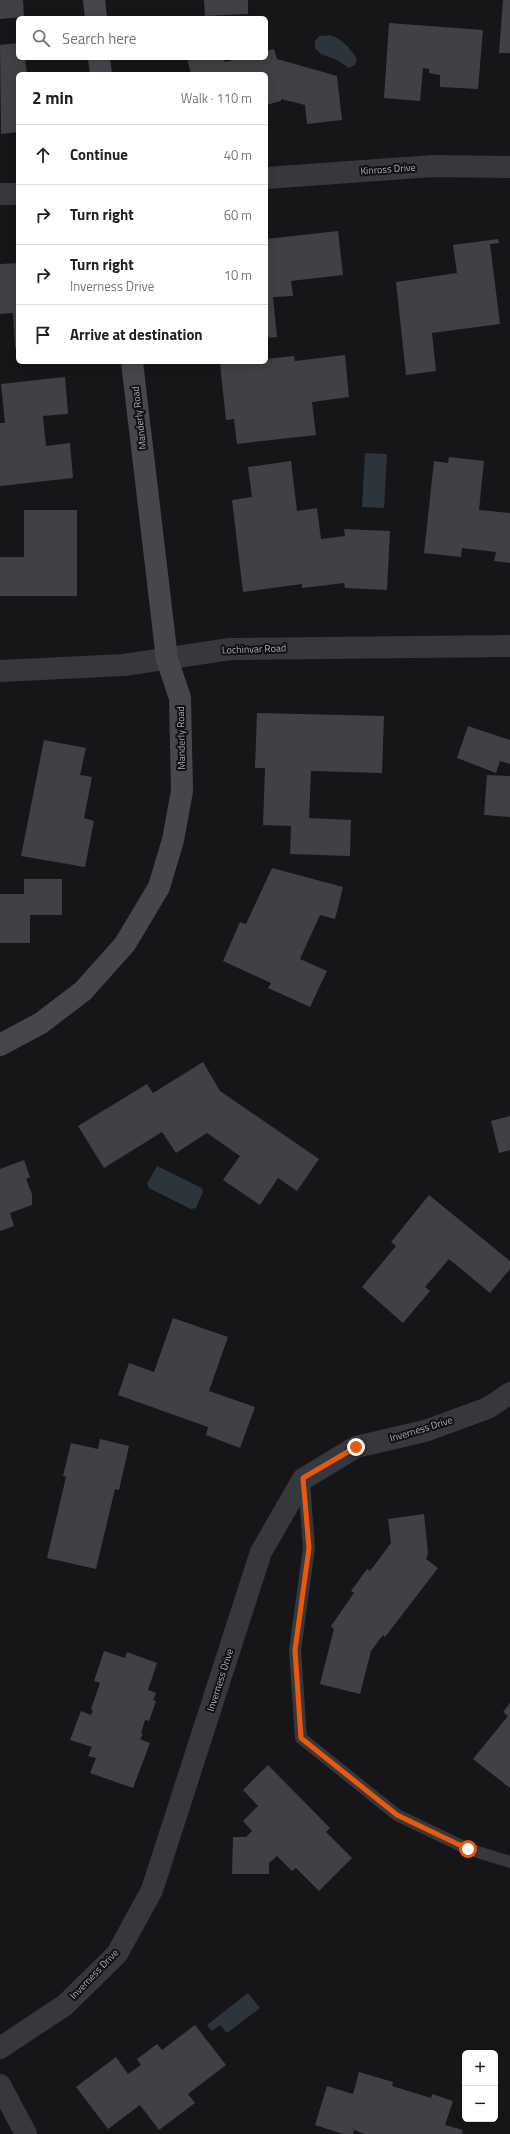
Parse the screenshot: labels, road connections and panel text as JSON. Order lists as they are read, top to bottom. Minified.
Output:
{"streets":{"street":["Kinross Drive","Manderly Road","Lochinvar Road","Inverness Drive"]},"crossings":[["Manderly Road","Lochinvar Road"]],"page":{"search":"Search here","heading":["2 min","Walk · 110 m"],"list":[["Continue","40 m"],["Turn right","60 m"],["Turn right","Inverness Drive","10 m"],"Arrive at destination"],"map_buttons":["+","−"]}}
